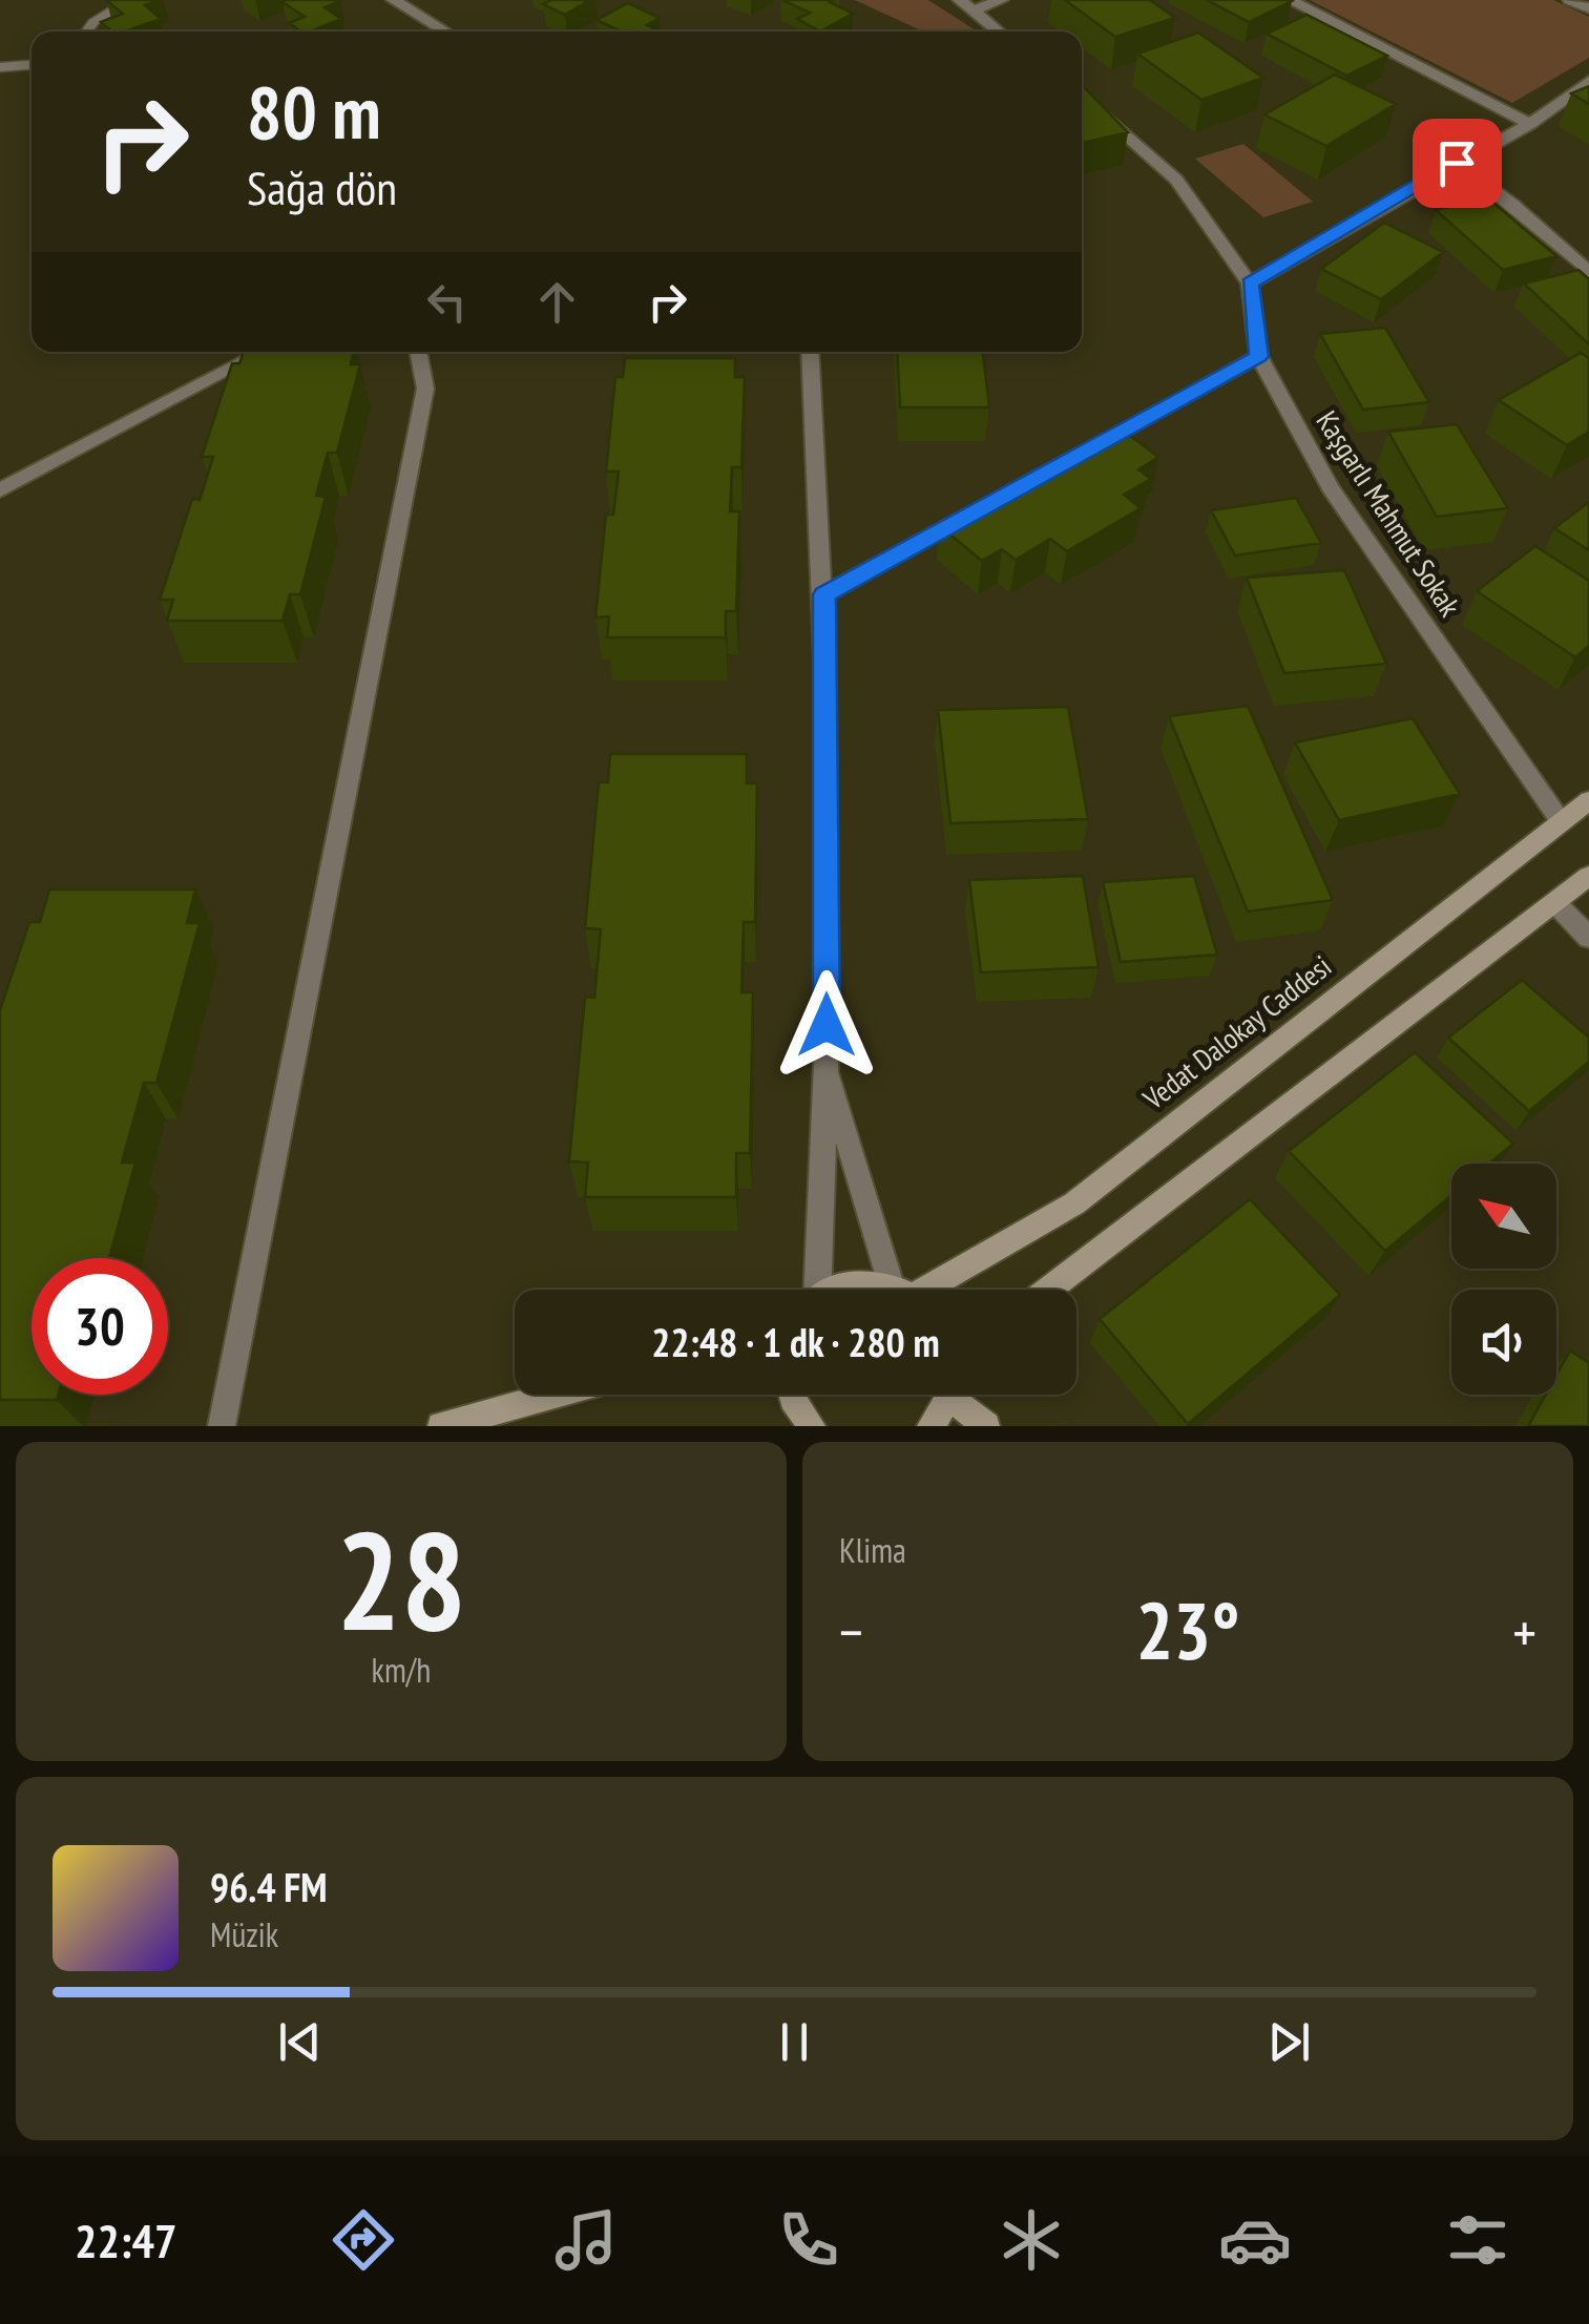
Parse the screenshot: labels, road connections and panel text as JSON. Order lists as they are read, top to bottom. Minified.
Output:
{"streets":{"main road":["Vedat Dalokay Caddesi"],"street":["Kaşgarlı Mahmut Sokak"]},"crossings":[["Kaşgarlı Mahmut Sokak","Vedat Dalokay Caddesi"]],"north":"top left","page":{"turn":["80 m","Sağa dön"],"limit":"30","trip":"22:48 · 1 dk · 280 m","tile":[["28","km/h"],"Klima"],"heat":["−","23°","+"],"song":["96.4 FM","Müzik"],"tabs":"22:47"}}
